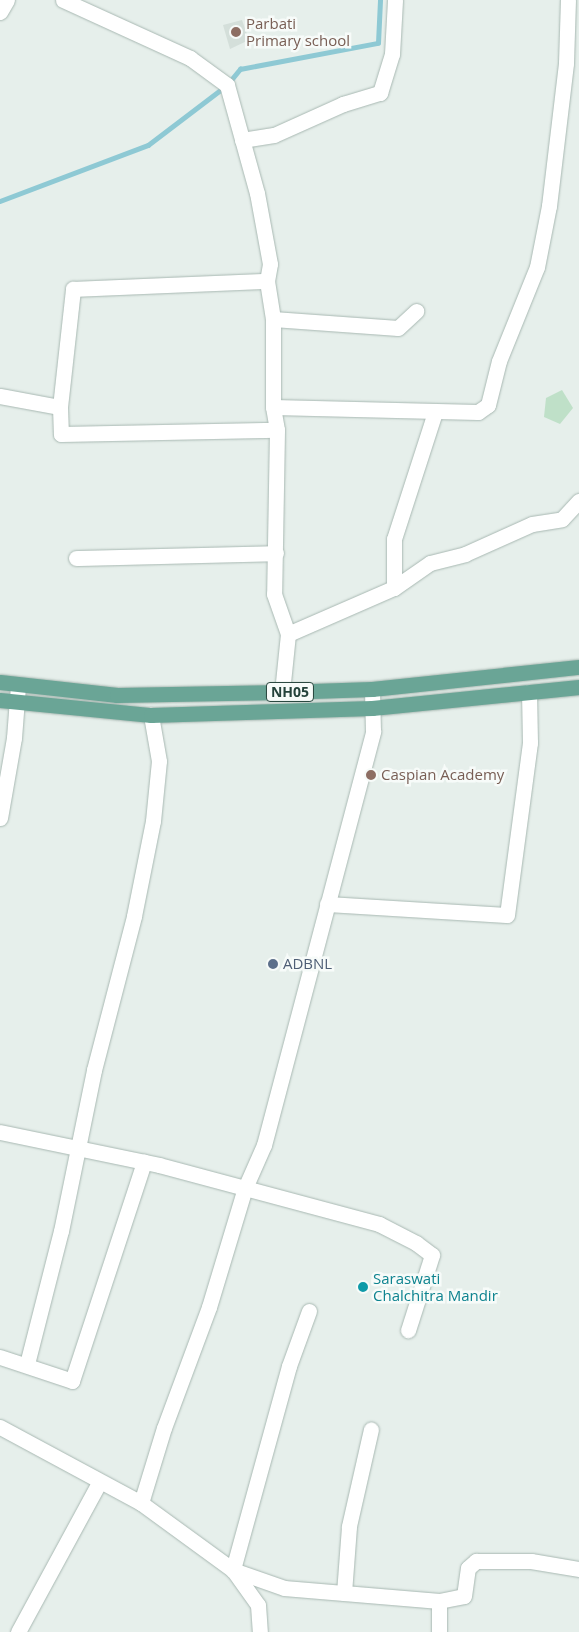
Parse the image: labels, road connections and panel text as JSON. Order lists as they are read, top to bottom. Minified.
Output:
{"streets":{"main road":["NH05"]},"places":["Parbati Primary school","Caspian Academy","ADBNL","Saraswati Chalchitra Mandir"]}
